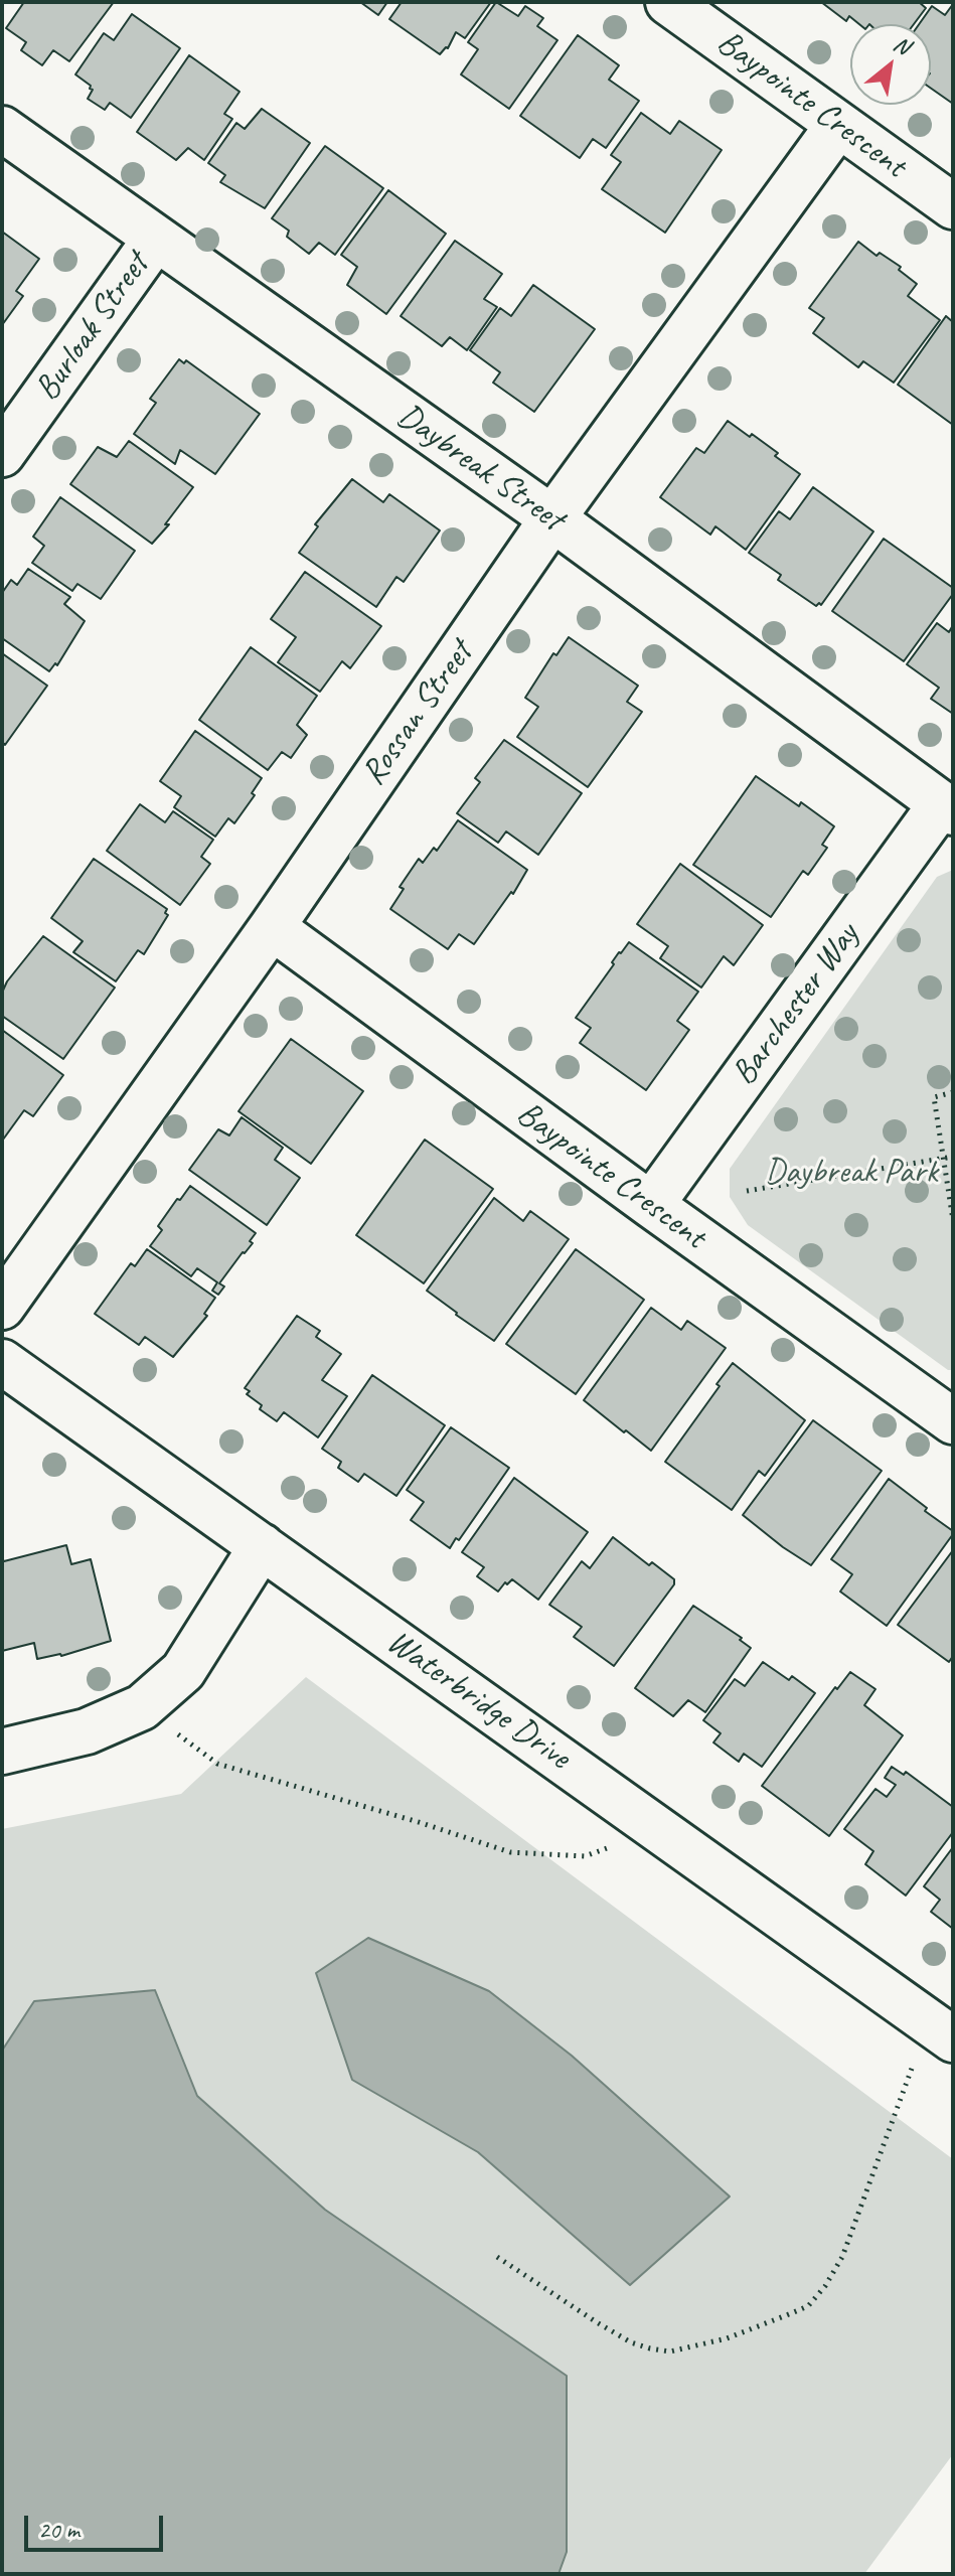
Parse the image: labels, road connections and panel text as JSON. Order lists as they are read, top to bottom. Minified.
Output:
{"streets":{"street":["Baypointe Crescent","Burloak Street","Daybreak Street","Rossan Street","Barchester Way","Waterbridge Drive"]},"crossings":[["Baypointe Crescent","Rossan Street"],["Baypointe Crescent","Barchester Way"],["Burloak Street","Daybreak Street"],["Daybreak Street","Rossan Street"],["Daybreak Street","Barchester Way"]],"parks":["Daybreak Park"],"scale_bar":"20 m","north":"top right"}
